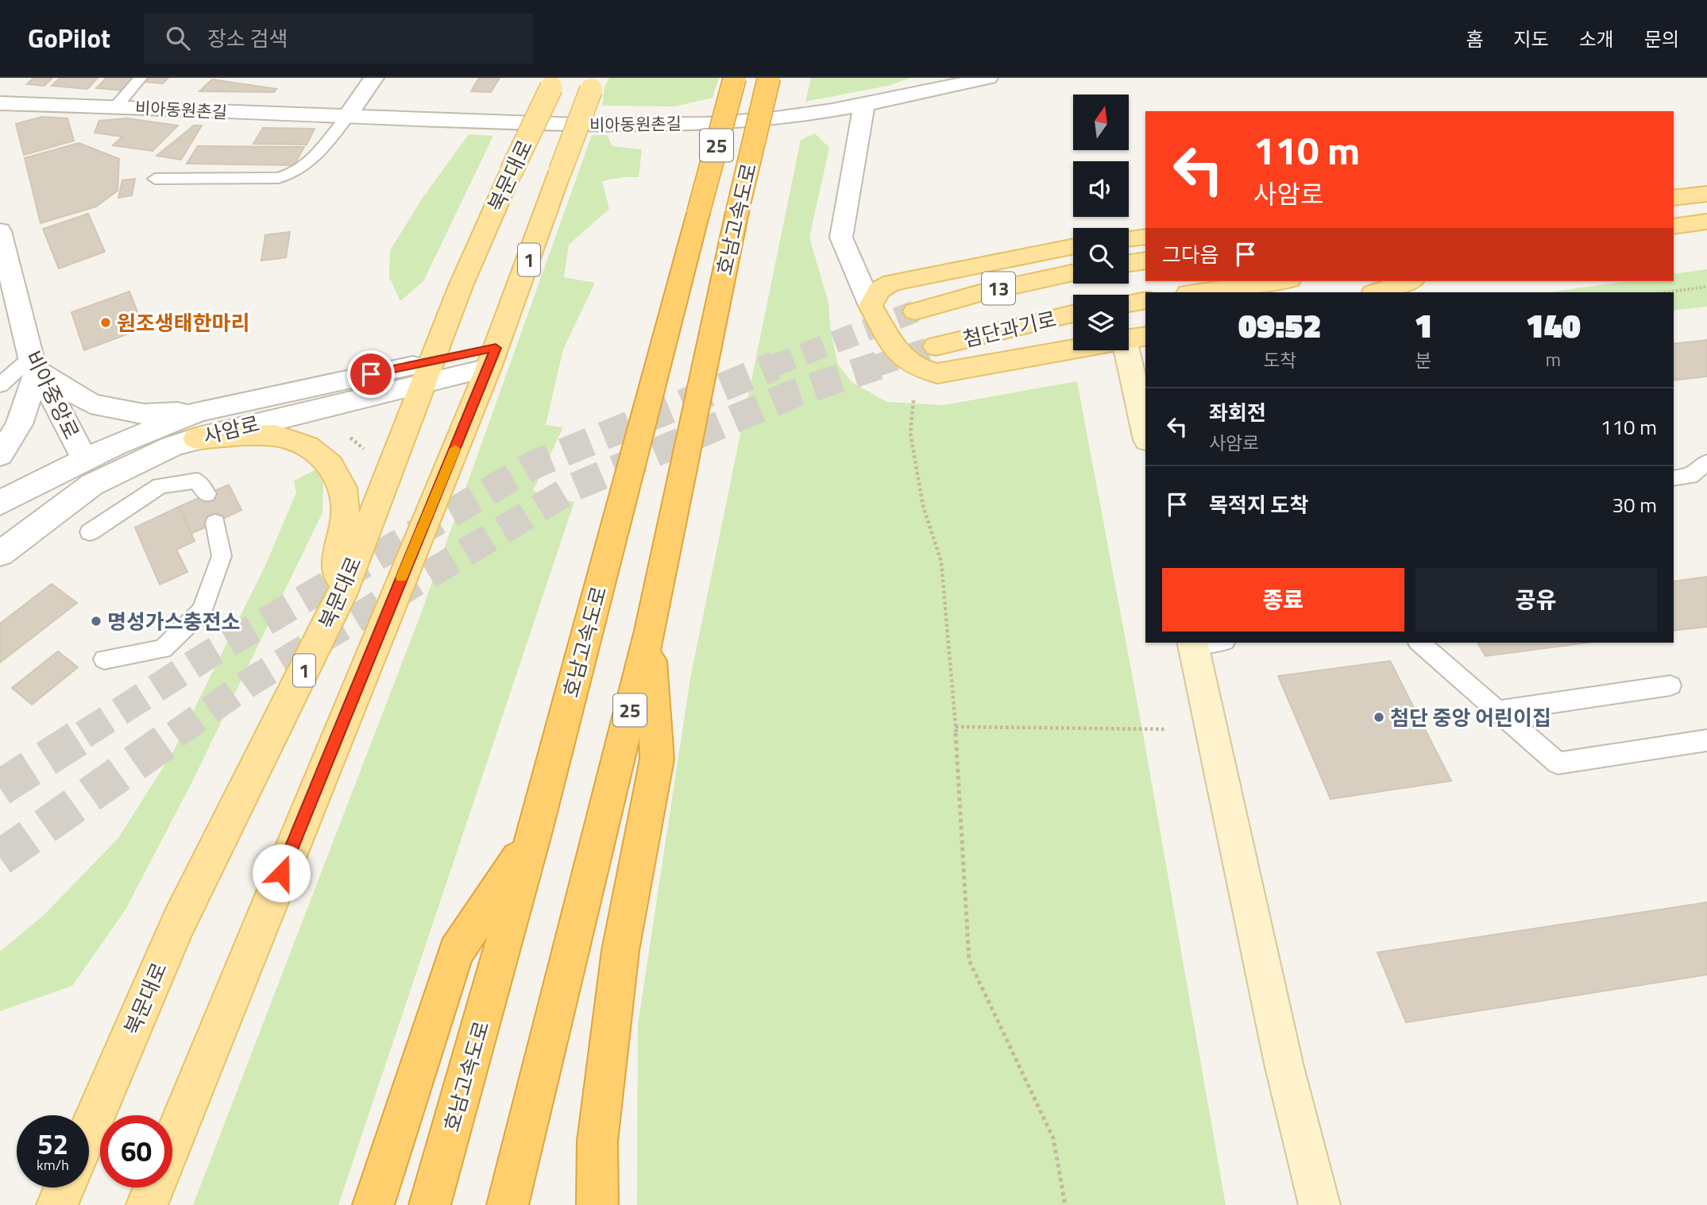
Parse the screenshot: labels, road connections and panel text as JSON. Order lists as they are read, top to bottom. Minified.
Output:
{"streets":{"highway":["25","호남고속도로"],"main road":["북문대로","1","13","첨단과기로"],"street":["비아동원촌길","비아중앙로","사암로"]},"crossings":[["북문대로","사암로"],["비아중앙로","사암로"]],"places":["원조생태한마리","명성가스충전소","첨단 중앙 어린이집"],"north":"top","page":{"header":"GoPilot","search":"장소 검색","nav":["홈","지도","소개","문의"],"turn":["110 m","사암로"],"then":"그다음","eta":["09:52","도착","1","분","140","m"],"list":[{"name":"좌회전","note":"사암로","value":"110 m"},{"name":"목적지 도착","value":"30 m"}],"buttons":["종료","공유"],"speed":"52 km/h","limit":"60"}}
